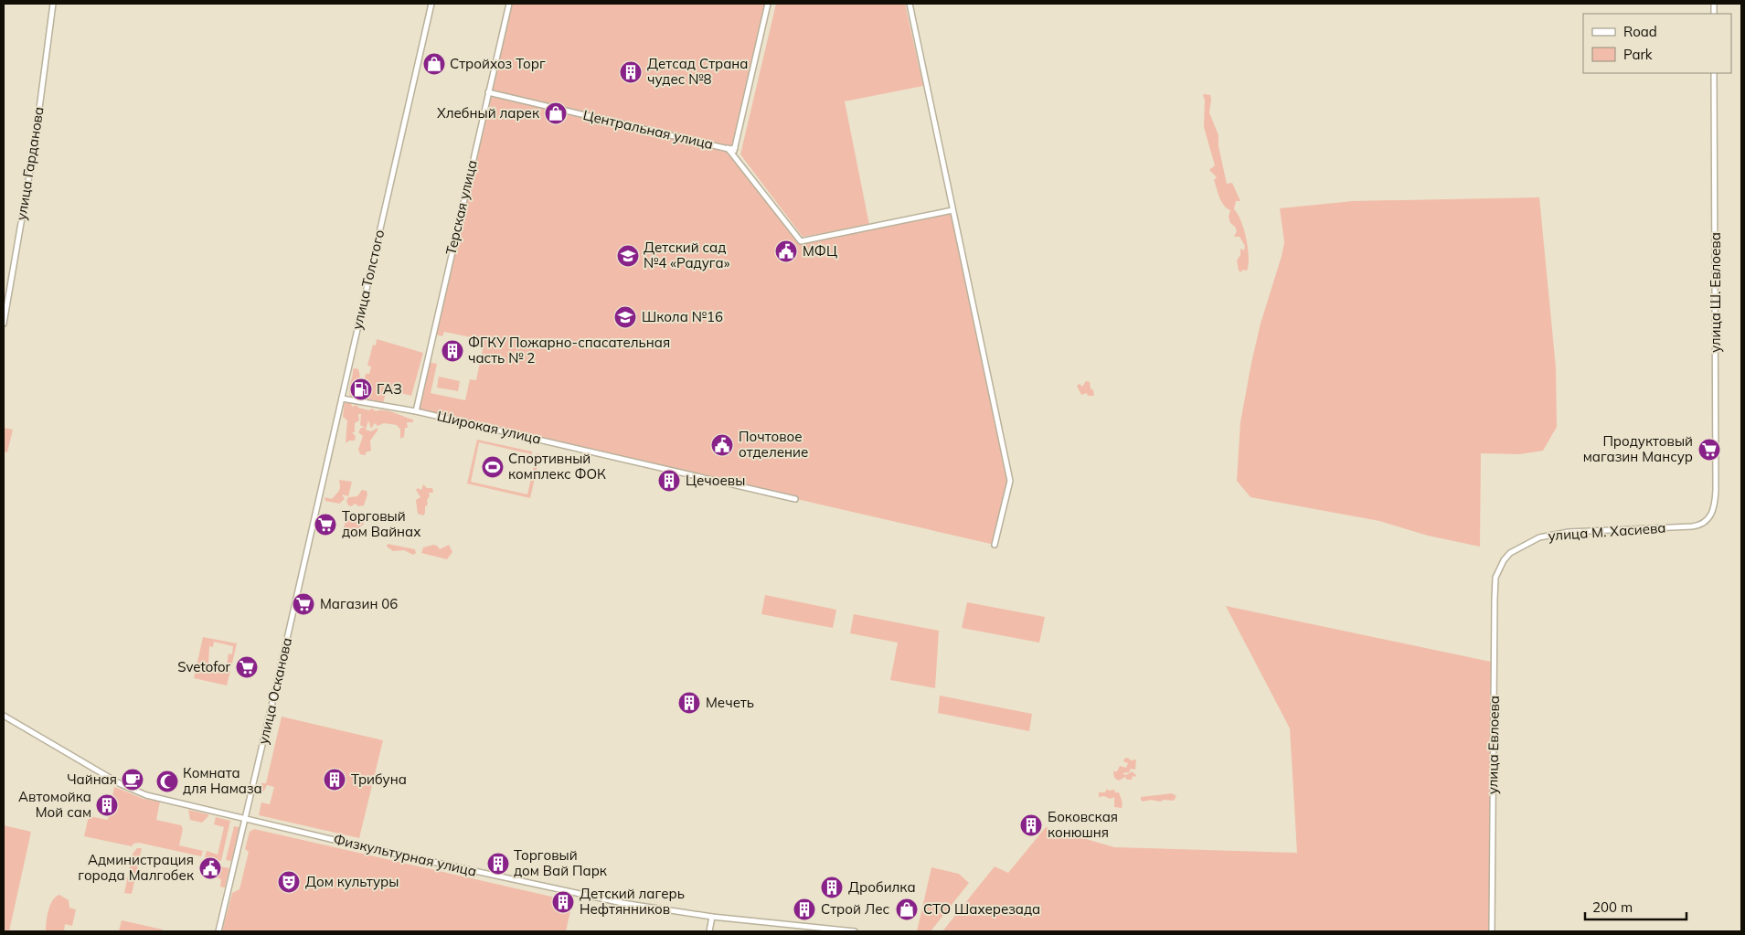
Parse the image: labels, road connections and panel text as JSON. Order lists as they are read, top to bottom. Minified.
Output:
{"streets":{"street":["Центральная улица","улица Гарданова","Терская улица","улица Толстого","улица Ш. Евлоева","Широкая улица","улица М. Хасиева","улица Осканова","улица Евлоева","Физкультурная улица"]},"crossings":[["Центральная улица","Терская улица"],["Терская улица","Широкая улица"],["улица Толстого","Широкая улица"],["улица Толстого","улица Осканова"],["улица Ш. Евлоева","улица М. Хасиева"],["улица М. Хасиева","улица Евлоева"],["улица Осканова","Физкультурная улица"]],"places":{"shop":["Стройхоз Торг","Хлебный ларек","СТО Шахерезада"],"building":["Детсад Страна чудес №8","ФГКУ Пожарно-спасательная часть № 2","Цечоевы","Мечеть","Трибуна","Автомойка Мой сам","Боковская конюшня","Торговый дом Вай Парк","Дробилка","Детский лагерь Нефтянников","Строй Лес"],"public building":["МФЦ","Почтовое отделение","Администрация города Малгобек"],"school or university":["Детский сад №4 «Радуга»","Школа №16"],"fuel station":["ГАЗ"],"supermarket":["Продуктовый магазин Мансур","Торговый дом Вайнах","Магазин 06","Svetofor"],"sports":["Спортивный комплекс ФОК"],"cafe":["Чайная"],"mosque":["Комната для Намаза"],"theatre":["Дом культуры"]},"legend":["Road","Park"],"scale_bar":"200 m"}
